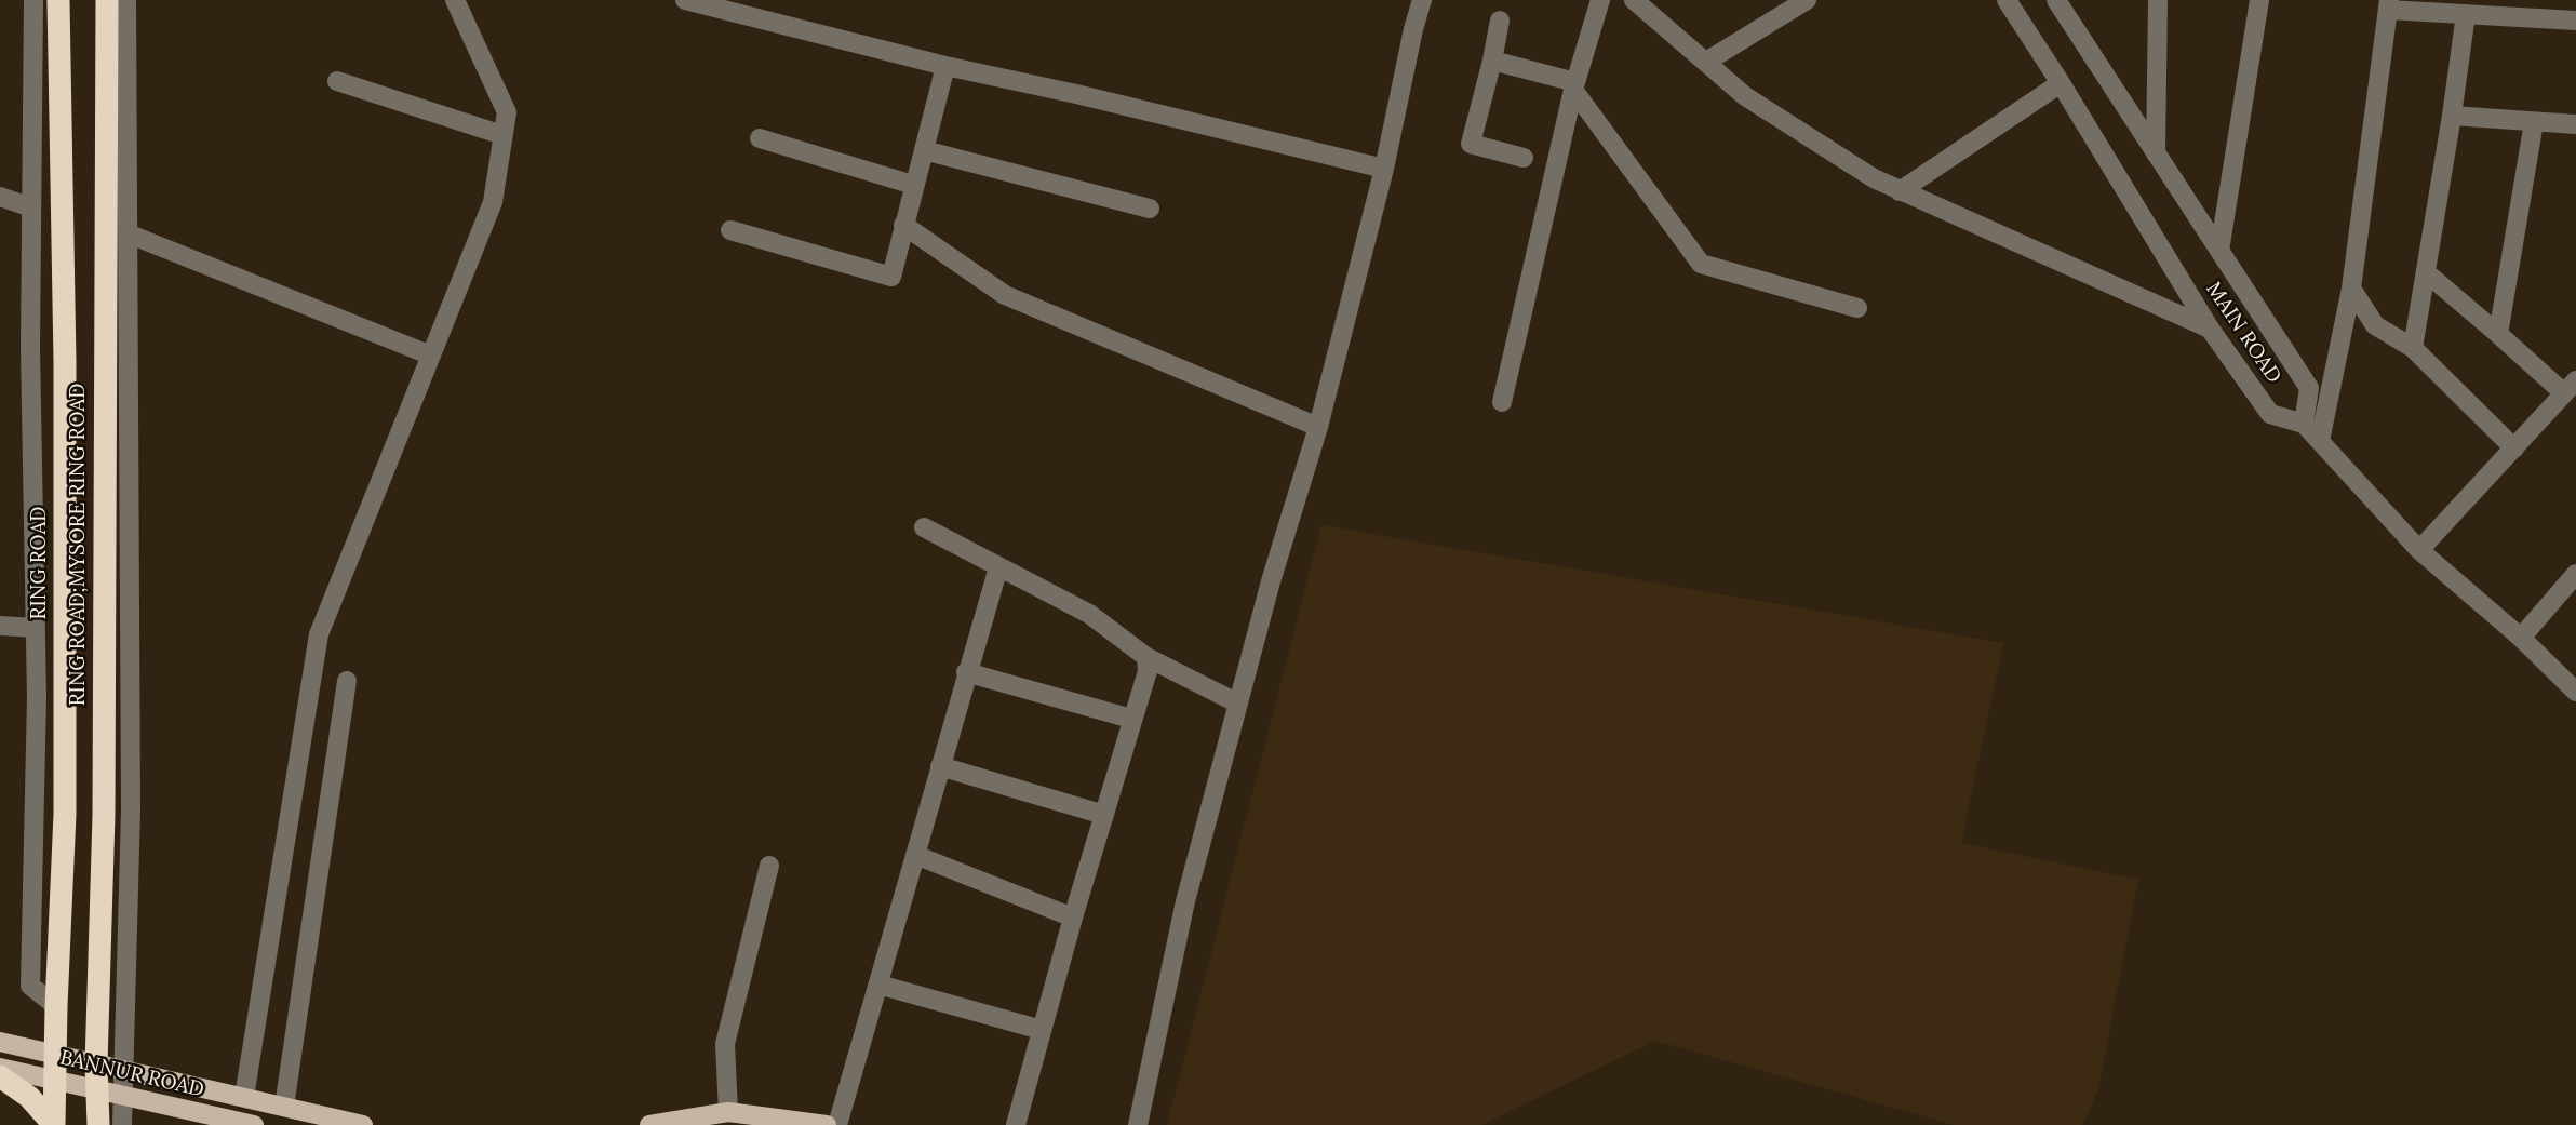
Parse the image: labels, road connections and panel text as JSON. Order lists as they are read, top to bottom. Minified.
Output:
{"streets":{"highway":["RING ROAD;MYSORE RING ROAD","RING ROAD"],"main road":["BANNUR ROAD"],"street":["MAIN ROAD"]},"crossings":[["RING ROAD;MYSORE RING ROAD","BANNUR ROAD"],["RING ROAD","BANNUR ROAD"]]}
